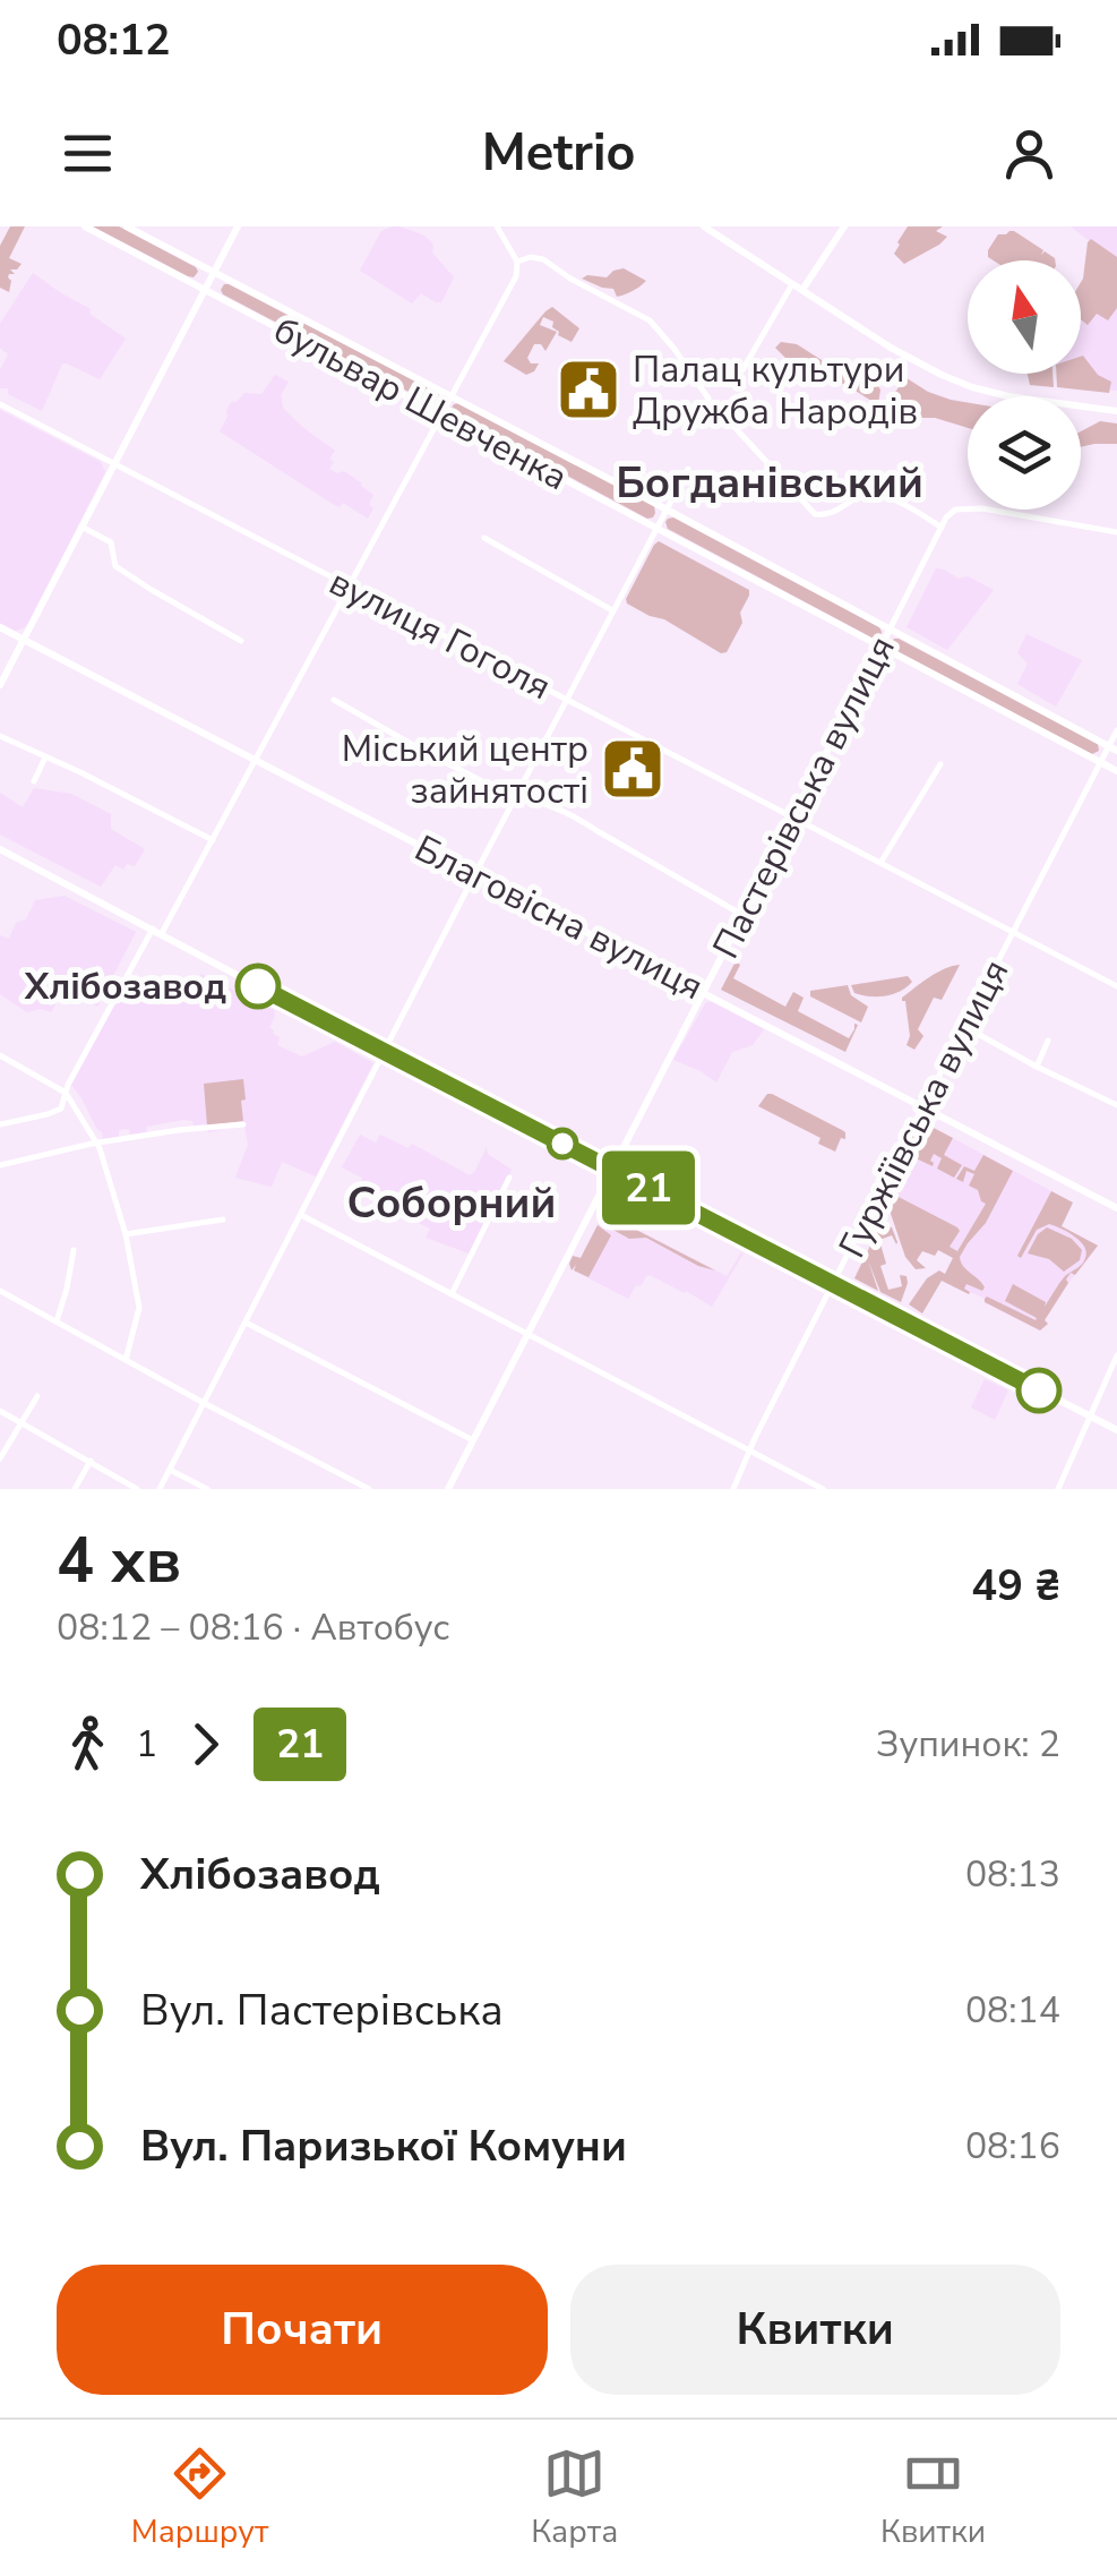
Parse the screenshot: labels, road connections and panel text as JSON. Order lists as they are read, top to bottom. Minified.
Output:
{"streets":{"main road":["бульвар Шевченка","Пастерівська вулиця","Благовісна вулиця"],"street":["вулиця Гоголя","Гуржіївська вулиця"]},"crossings":[["бульвар Шевченка","Пастерівська вулиця"],["бульвар Шевченка","Гуржіївська вулиця"],["вулиця Гоголя","Пастерівська вулиця"],["вулиця Гоголя","Гуржіївська вулиця"],["Пастерівська вулиця","Благовісна вулиця"],["Благовісна вулиця","Гуржіївська вулиця"]],"districts":["Богданівський","Соборний"],"places":{"public building":["Палац культури Дружба Народів","Міський центр зайнятості"],"other":["Хлібозавод"]},"lines":["bus line 21"],"north":"top","page":{"status":"08:12","header":"Metrio","on_map":"21","heading":["4 хв","08:12 – 08:16 · Автобус","49 ₴"],"legs":["1","21","Зупинок: 2"],"list":[{"name":"Хлібозавод","value":"08:13"},{"name":"Вул. Пастерівська","value":"08:14"},{"name":"Вул. Паризької Комуни","value":"08:16"}],"buttons":["Почати","Квитки"],"tabs":["Маршрут","Карта","Квитки"]}}
